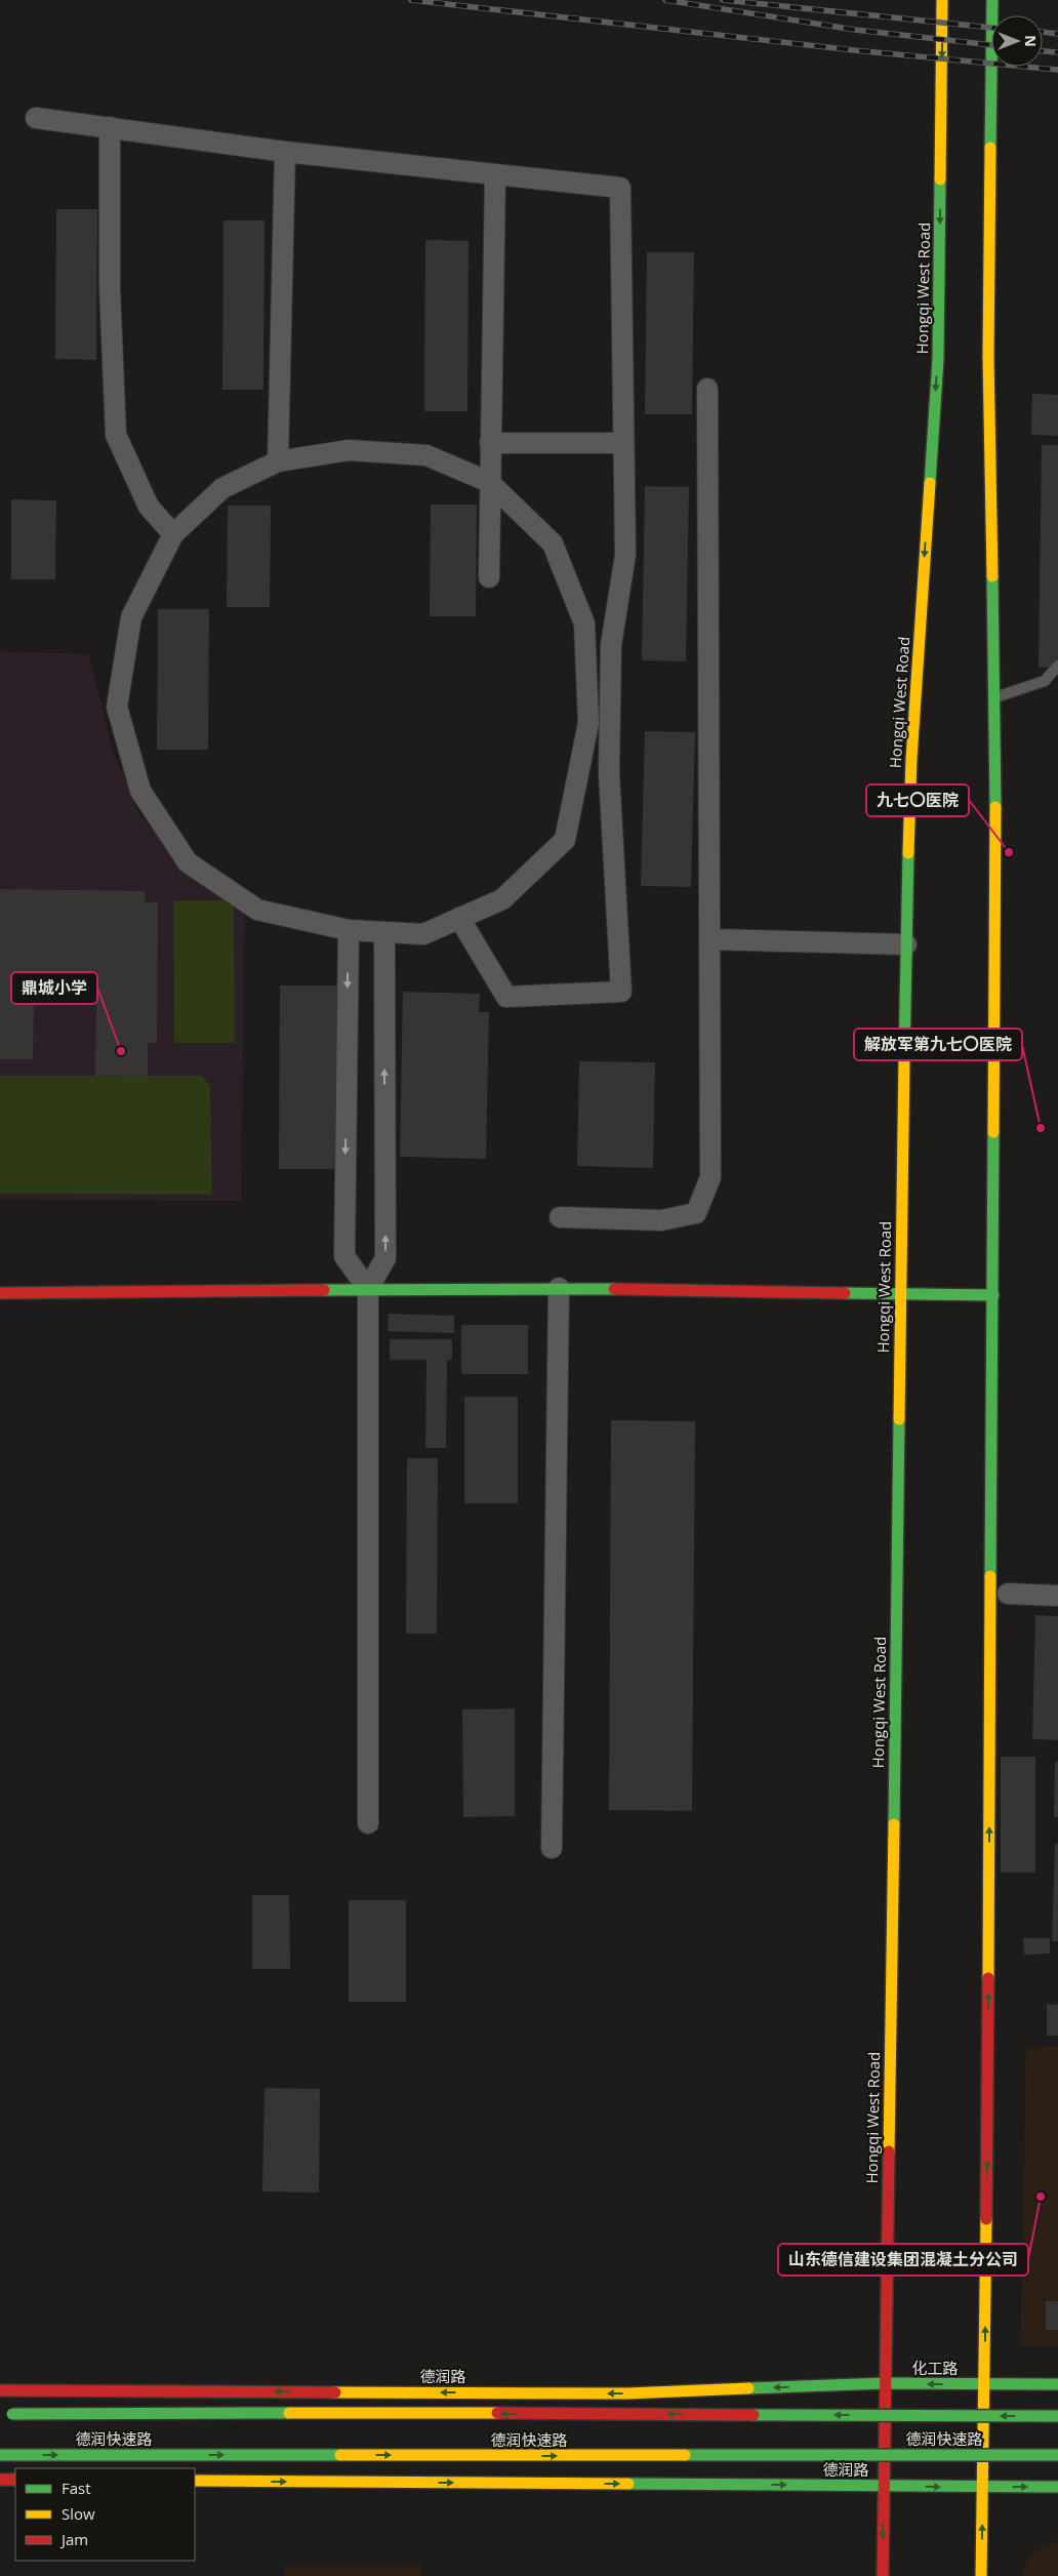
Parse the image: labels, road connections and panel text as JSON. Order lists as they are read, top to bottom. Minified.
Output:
{"streets":{"main road":["Hongqi West Road","化工路","德润路","德润快速路"]},"crossings":[["Hongqi West Road","化工路"],["Hongqi West Road","德润路"],["化工路","德润路"]],"places":["九七〇医院","鼎城小学","解放军第九七〇医院","山东德信建设集团混凝土分公司"],"legend":["Fast","Slow","Jam"],"north":"right"}
